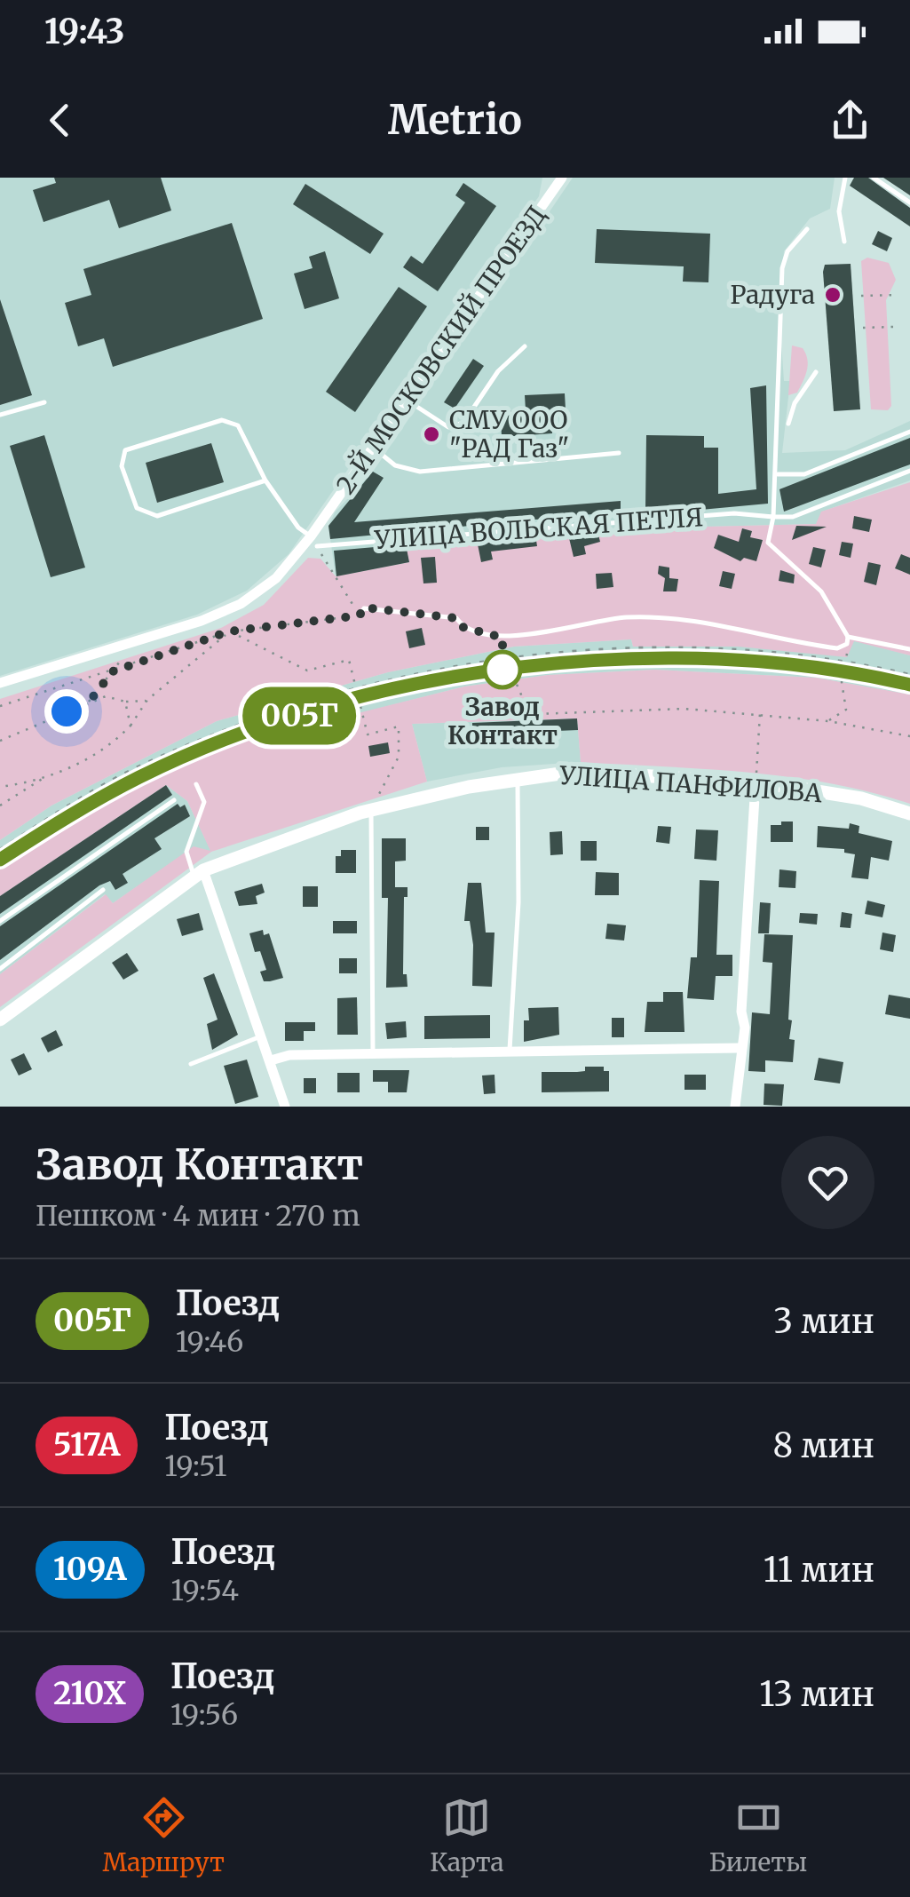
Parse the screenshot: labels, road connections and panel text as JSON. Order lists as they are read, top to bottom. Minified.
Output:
{"streets":{"main road":["УЛИЦА ПАНФИЛОВА"],"street":["2-Й МОСКОВСКИЙ ПРОЕЗД"],"lane":["УЛИЦА ВОЛЬСКАЯ ПЕТЛЯ"]},"crossings":[["2-Й МОСКОВСКИЙ ПРОЕЗД","УЛИЦА ВОЛЬСКАЯ ПЕТЛЯ"]],"places":["Радуга","СМУ ООО \"РАД Газ\"","Завод Контакт"],"page":{"status":"19:43","header":"Metrio","on_map":"005Г","heading":["Завод Контакт","Пешком · 4 мин · 270 m"],"list":[{"mark":"005Г","name":"Поезд","note":"19:46","value":"3 мин"},{"mark":"517А","name":"Поезд","note":"19:51","value":"8 мин"},{"mark":"109А","name":"Поезд","note":"19:54","value":"11 мин"},{"mark":"210Х","name":"Поезд","note":"19:56","value":"13 мин"}],"tabs":["Маршрут","Карта","Билеты"]}}
